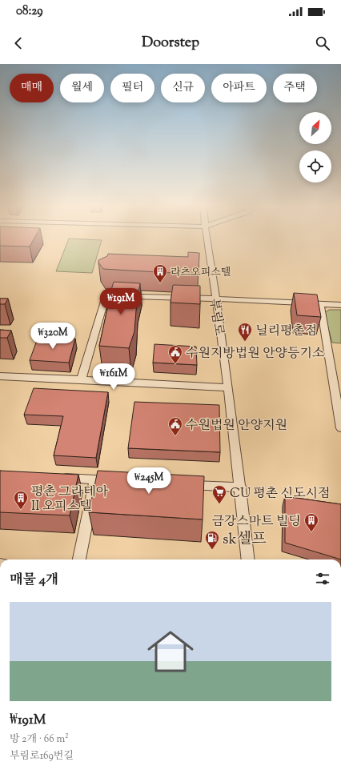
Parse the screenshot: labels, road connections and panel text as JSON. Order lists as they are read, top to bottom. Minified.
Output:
{"streets":{"street":["부림로"]},"places":{"building":["라츠오피스텔","평촌 그라테아 II 오피스텔","금강스마트 빌딩"],"restaurant":["닐리평촌점"],"public building":["수원지방법원 안양등기소","수원법원 안양지원"],"supermarket":["CU 평촌 신도시점"],"fuel station":["sk셀프"]},"north":"top right","page":{"status":"08:29","header":"Doorstep","chip":["매매","월세","필터","신규","아파트","주택"],"price":["₩191M","₩320M","₩161M","₩245M"],"heading":"매물 4개","list":[{"name":"₩191M","note":"방 2개 · 66 m² · 부림로169번길"}]}}
